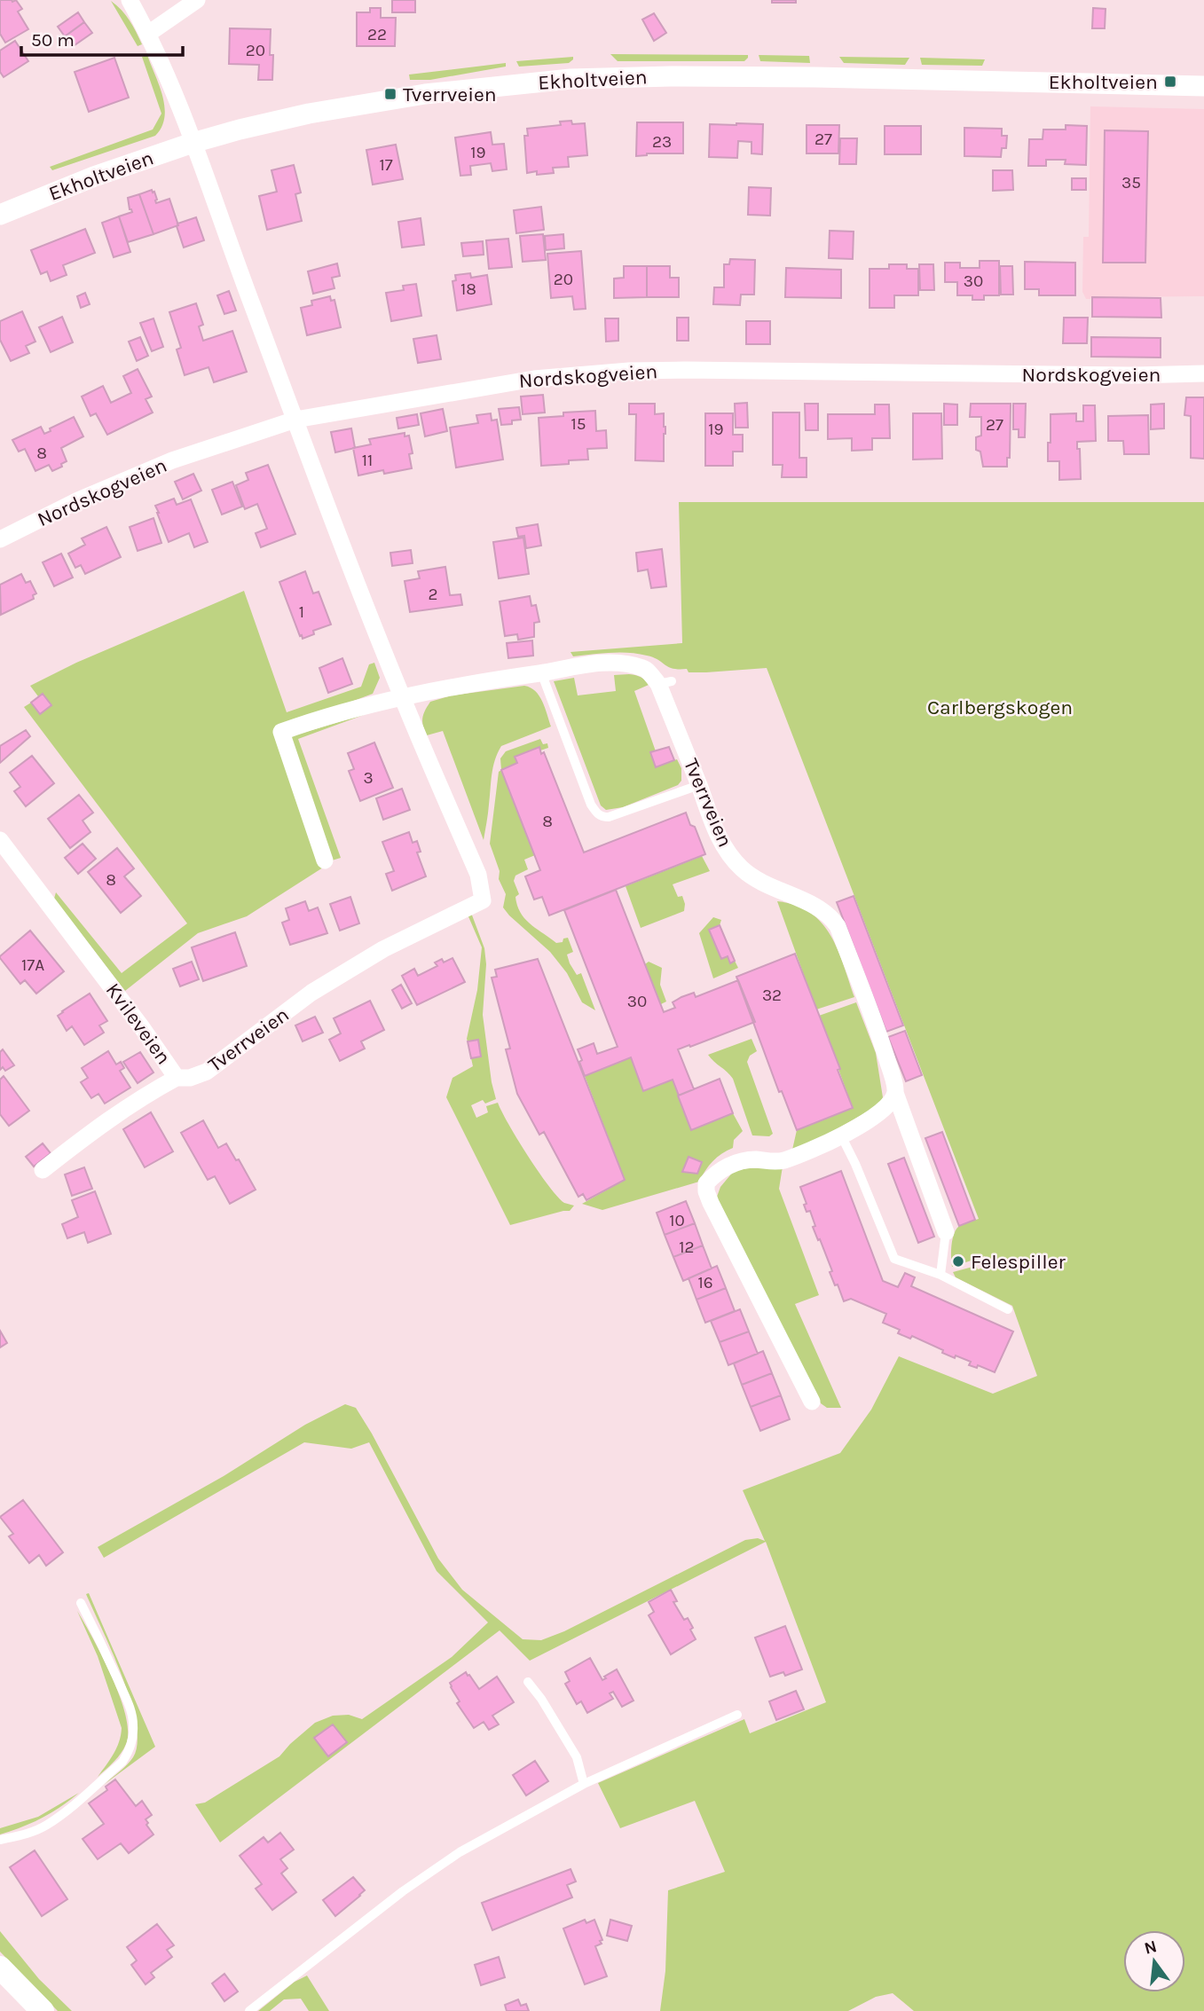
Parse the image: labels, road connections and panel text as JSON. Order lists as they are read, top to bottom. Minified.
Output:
{"streets":{"street":["Ekholtveien","Nordskogveien","Tverrveien","Kvileveien"]},"crossings":[["Ekholtveien","Tverrveien"],["Nordskogveien","Tverrveien"],["Tverrveien","Kvileveien"]],"parks":["Carlbergskogen"],"places":{"transit":["Ekholtveien","Tverrveien"],"other":["Felespiller"]},"house_numbers":["22","20","27","23","19","17","35","20","30","18","15","27","19","8","11","2","1","3","8","8","17A","32","30","10","12","16"],"scale_bar":"50 m","north":"top"}
